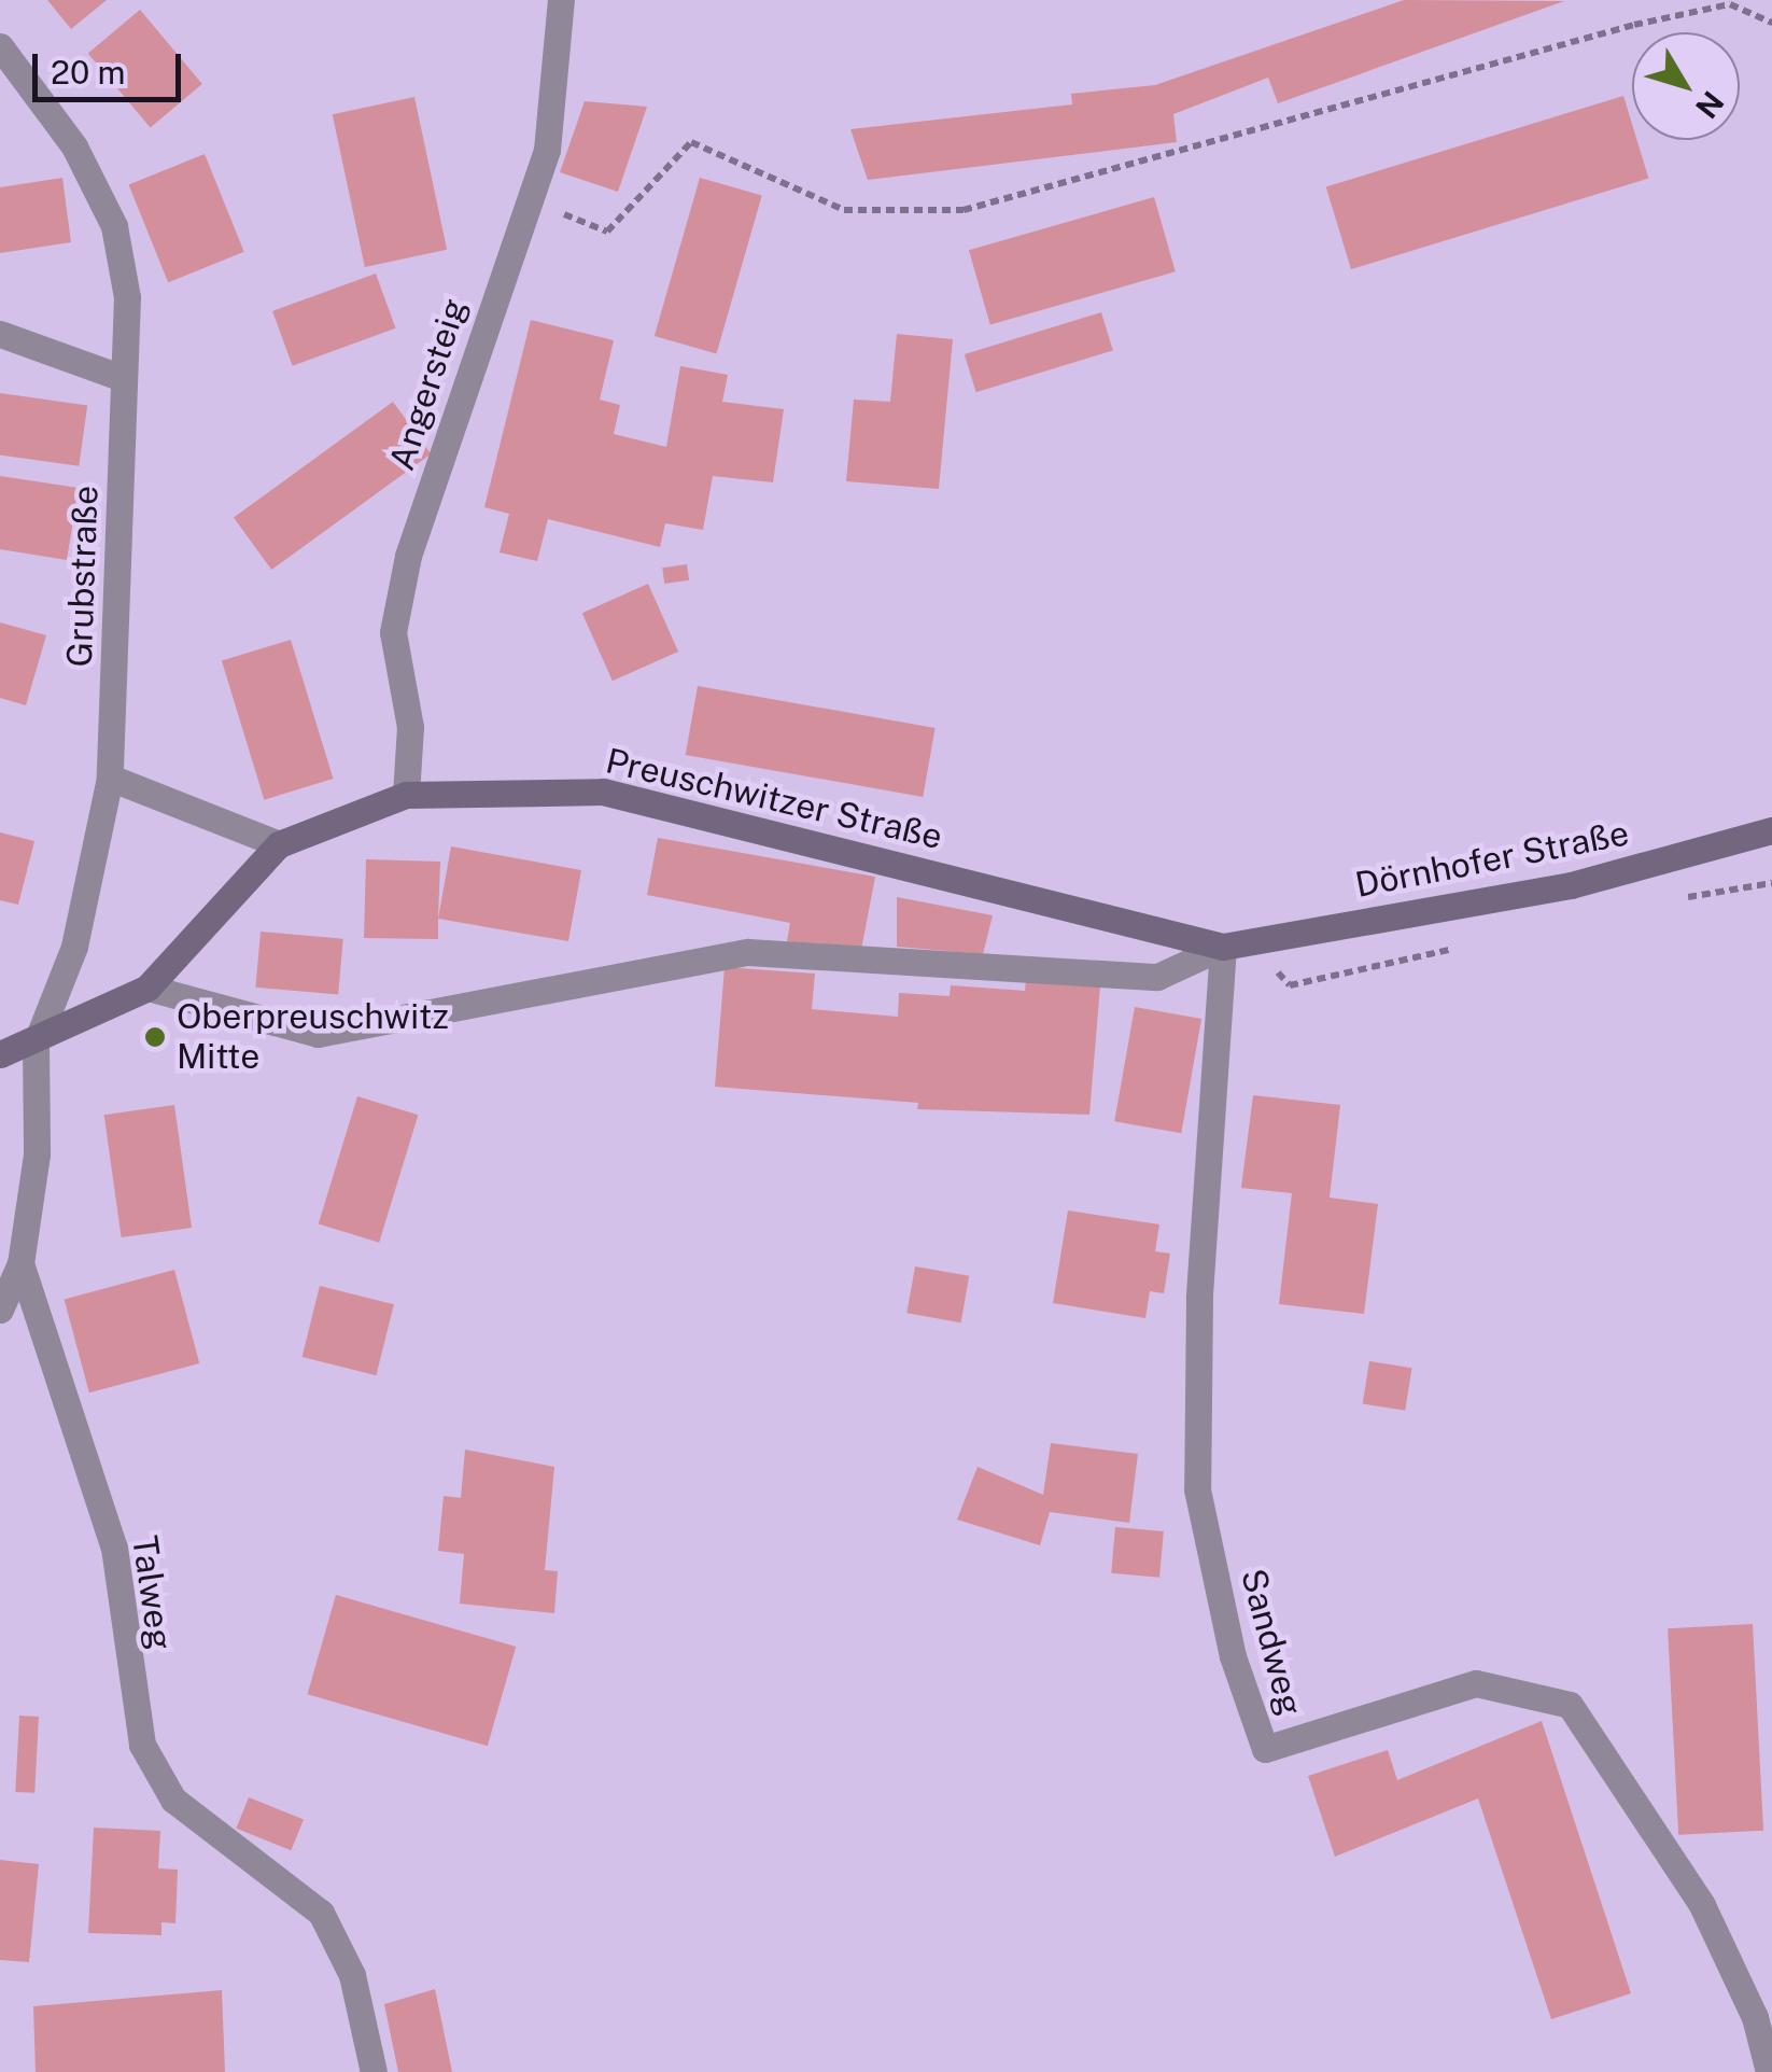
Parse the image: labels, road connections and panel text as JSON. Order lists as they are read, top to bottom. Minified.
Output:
{"streets":{"street":["Angersteig","Grubstraße","Preuschwitzer Straße","Dörnhofer Straße","Talweg","Sandweg"]},"crossings":[["Angersteig","Preuschwitzer Straße"],["Grubstraße","Preuschwitzer Straße"],["Grubstraße","Talweg"],["Preuschwitzer Straße","Dörnhofer Straße"],["Preuschwitzer Straße","Talweg"],["Preuschwitzer Straße","Sandweg"],["Dörnhofer Straße","Sandweg"]],"places":["Oberpreuschwitz Mitte"],"scale_bar":"20 m","north":"bottom right"}
